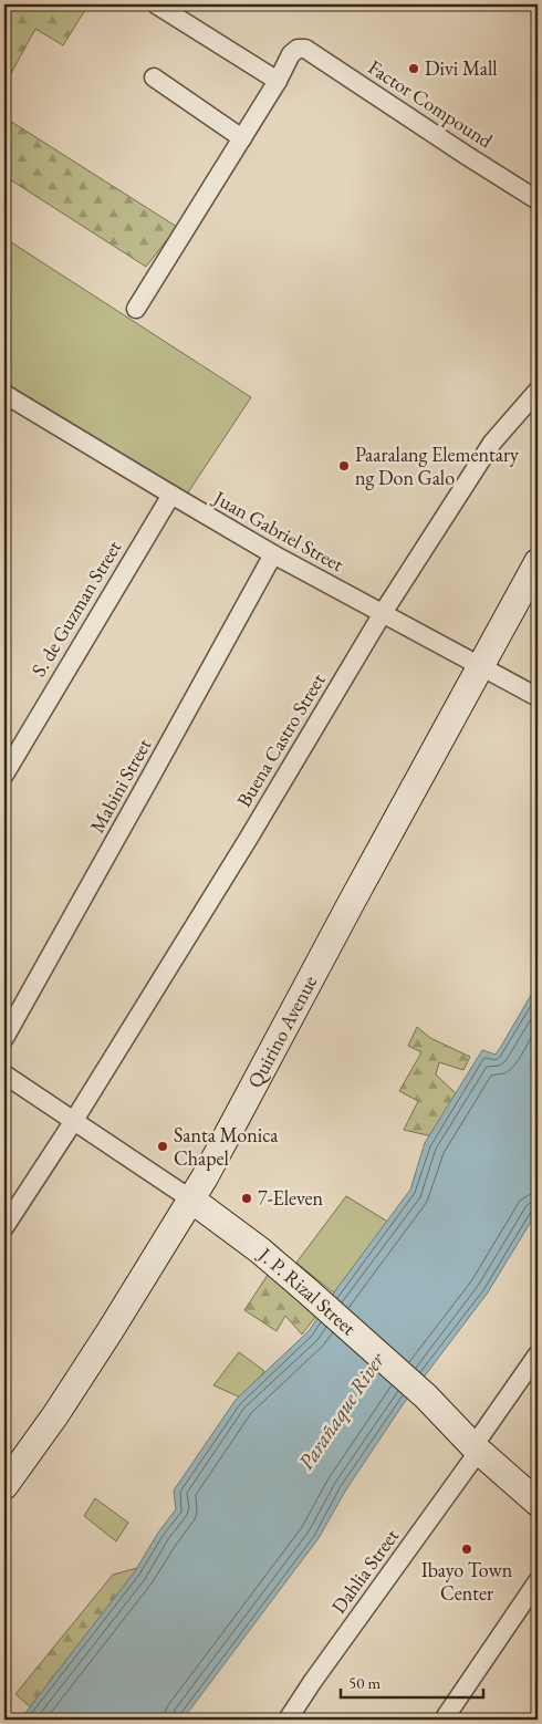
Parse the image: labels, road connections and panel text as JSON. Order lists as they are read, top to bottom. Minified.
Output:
{"streets":{"main road":["Quirino Avenue","J. P. Rizal Street"],"street":["Factor Compound","Juan Gabriel Street","S. de Guzman Street","Buena Castro Street","Mabini Street","Dahlia Street"]},"crossings":[["Juan Gabriel Street","S. de Guzman Street"],["Juan Gabriel Street","Buena Castro Street"],["Juan Gabriel Street","Mabini Street"],["Juan Gabriel Street","Quirino Avenue"],["Quirino Avenue","J. P. Rizal Street"],["J. P. Rizal Street","Dahlia Street"]],"water":["Parañaque River"],"places":["Divi Mall","Paaralang Elementary ng Don Galo","Santa Monica Chapel","7-Eleven","Ibayo Town Center"],"scale_bar":"50 m"}
